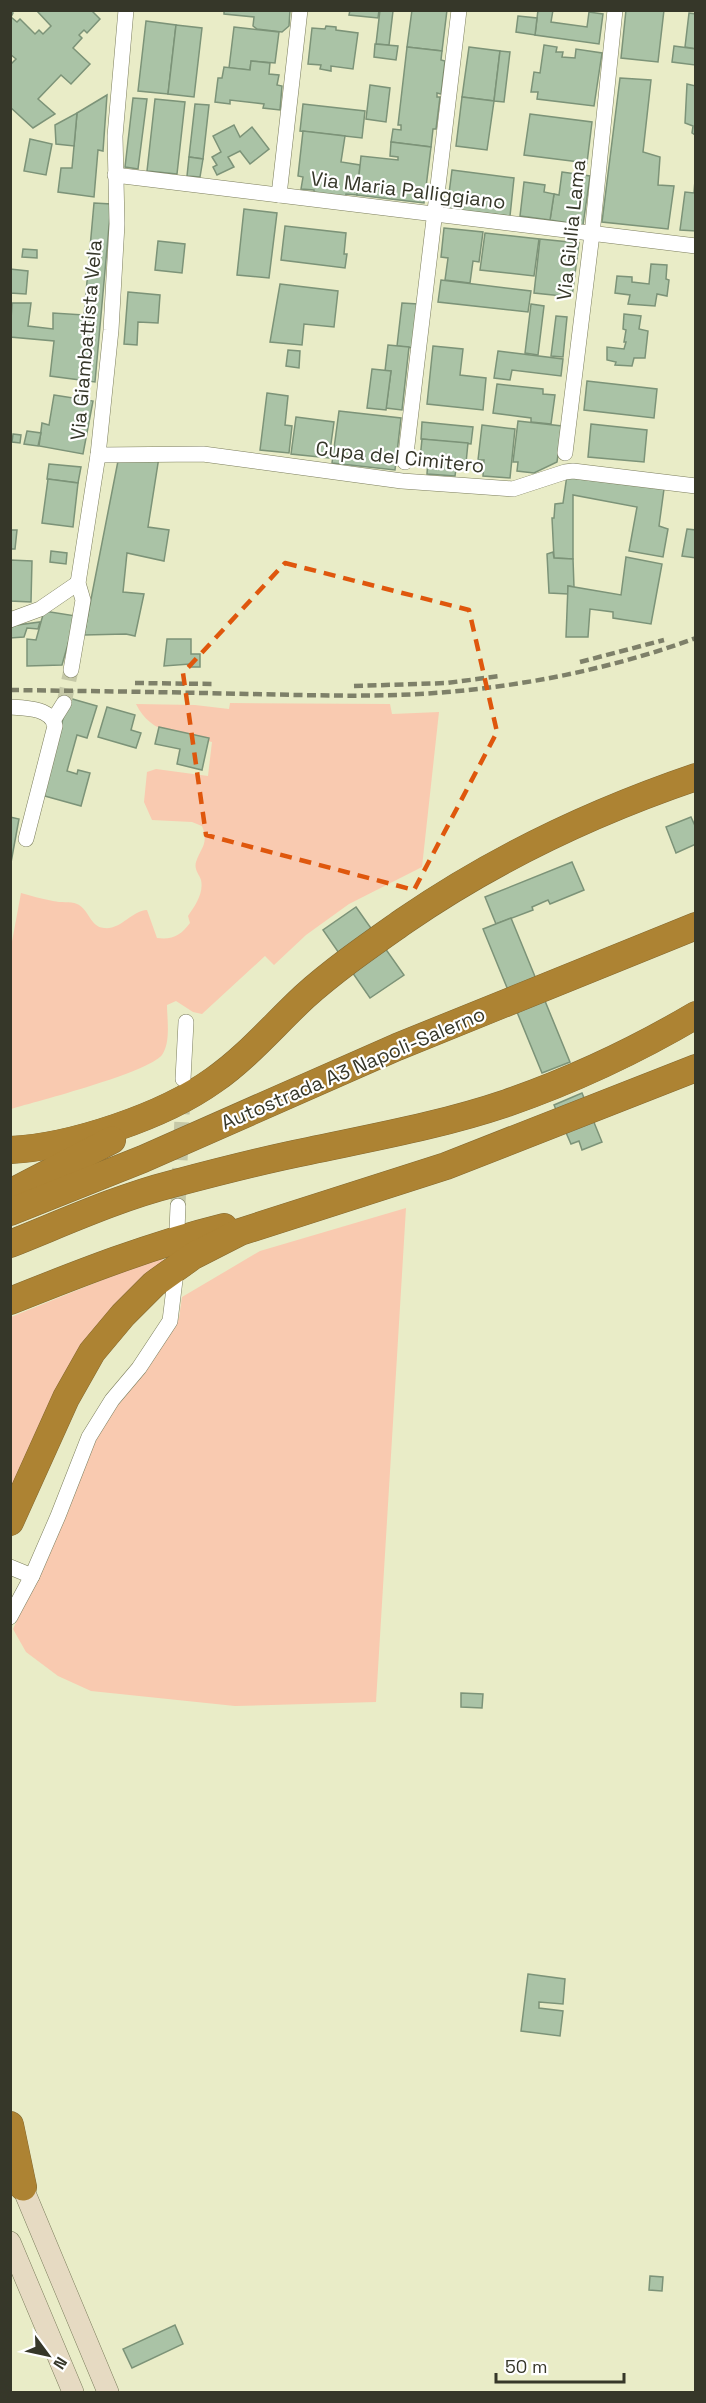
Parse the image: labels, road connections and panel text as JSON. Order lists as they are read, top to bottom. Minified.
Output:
{"streets":{"highway":["Autostrada A3 Napoli-Salerno"],"street":["Via Maria Palliggiano","Via Giulia Lama","Via Giambattista Vela","Cupa del Cimitero"]},"crossings":[["Via Maria Palliggiano","Via Giulia Lama"],["Via Maria Palliggiano","Via Giambattista Vela"],["Via Giambattista Vela","Cupa del Cimitero"]],"scale_bar":"50 m","north":"bottom right"}
